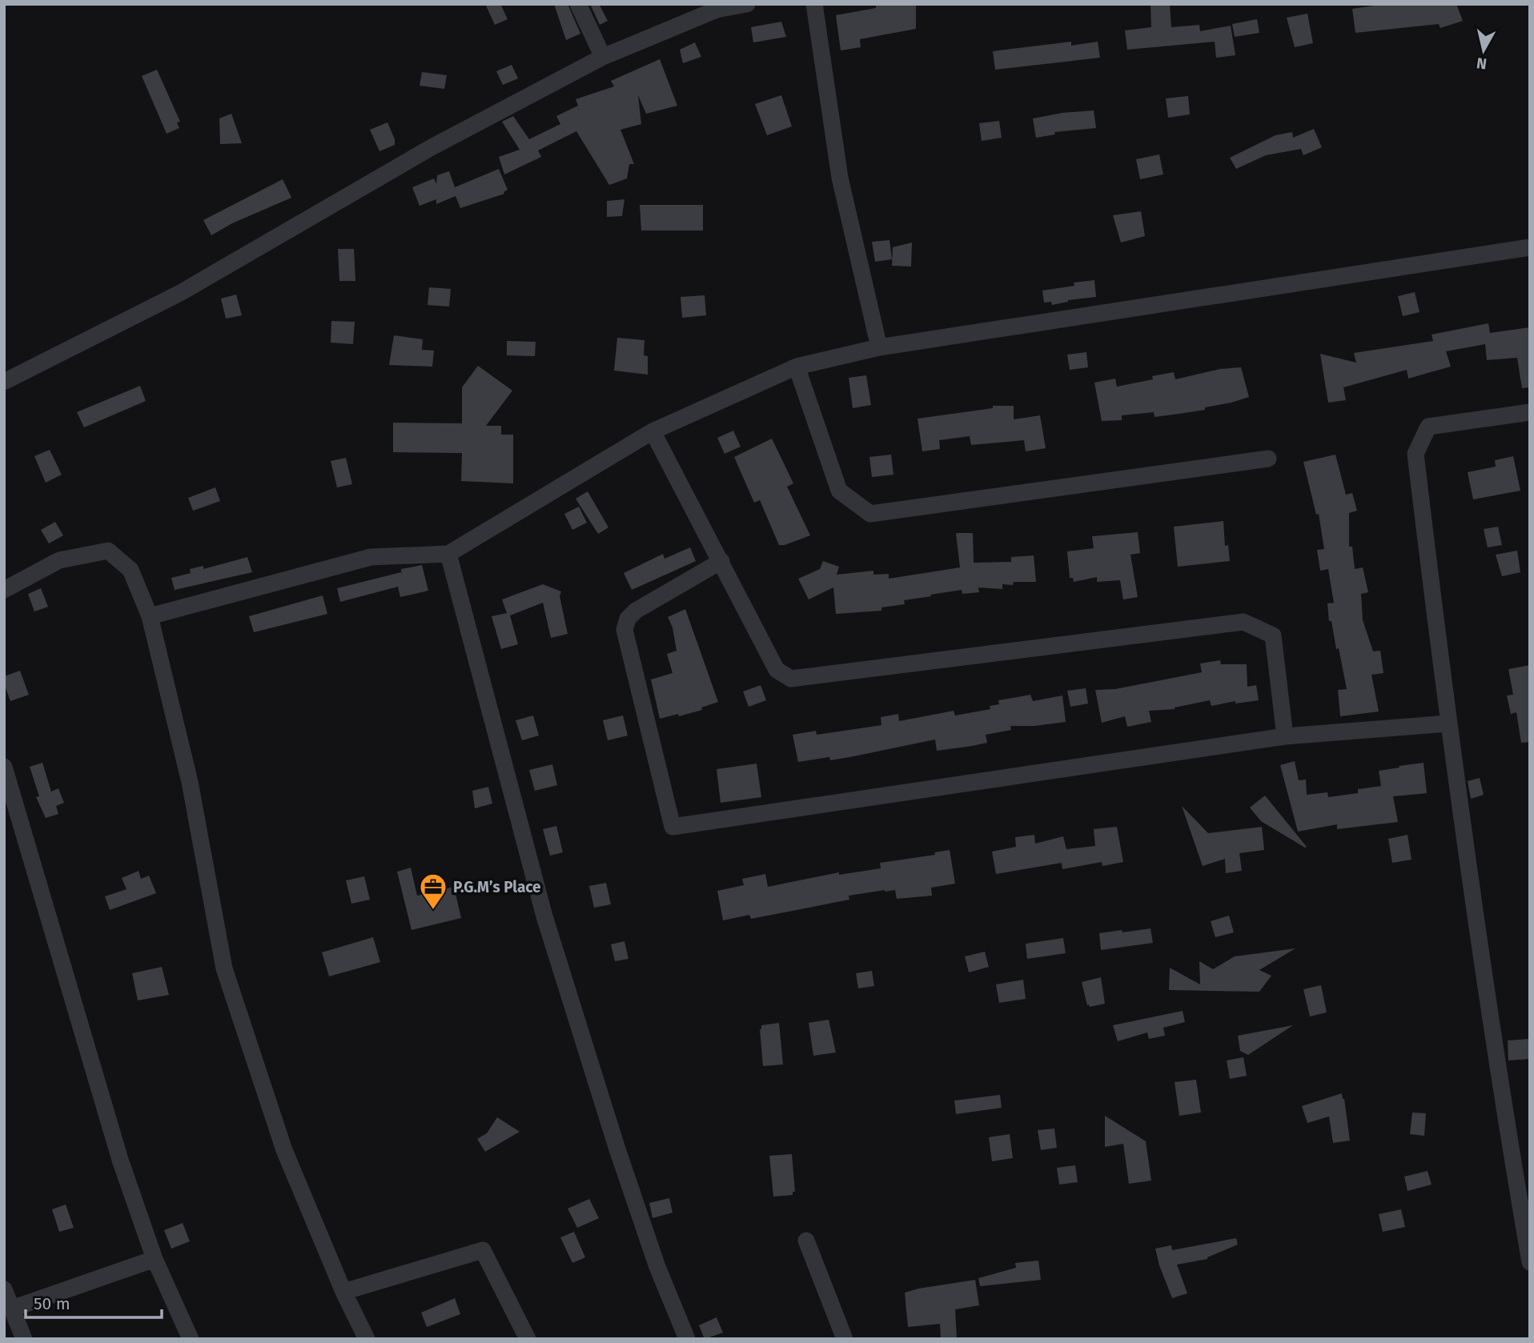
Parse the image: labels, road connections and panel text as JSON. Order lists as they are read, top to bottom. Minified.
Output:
{"places":{"office":["P.G.M’s Place"]},"scale_bar":"50 m","north":"bottom"}
